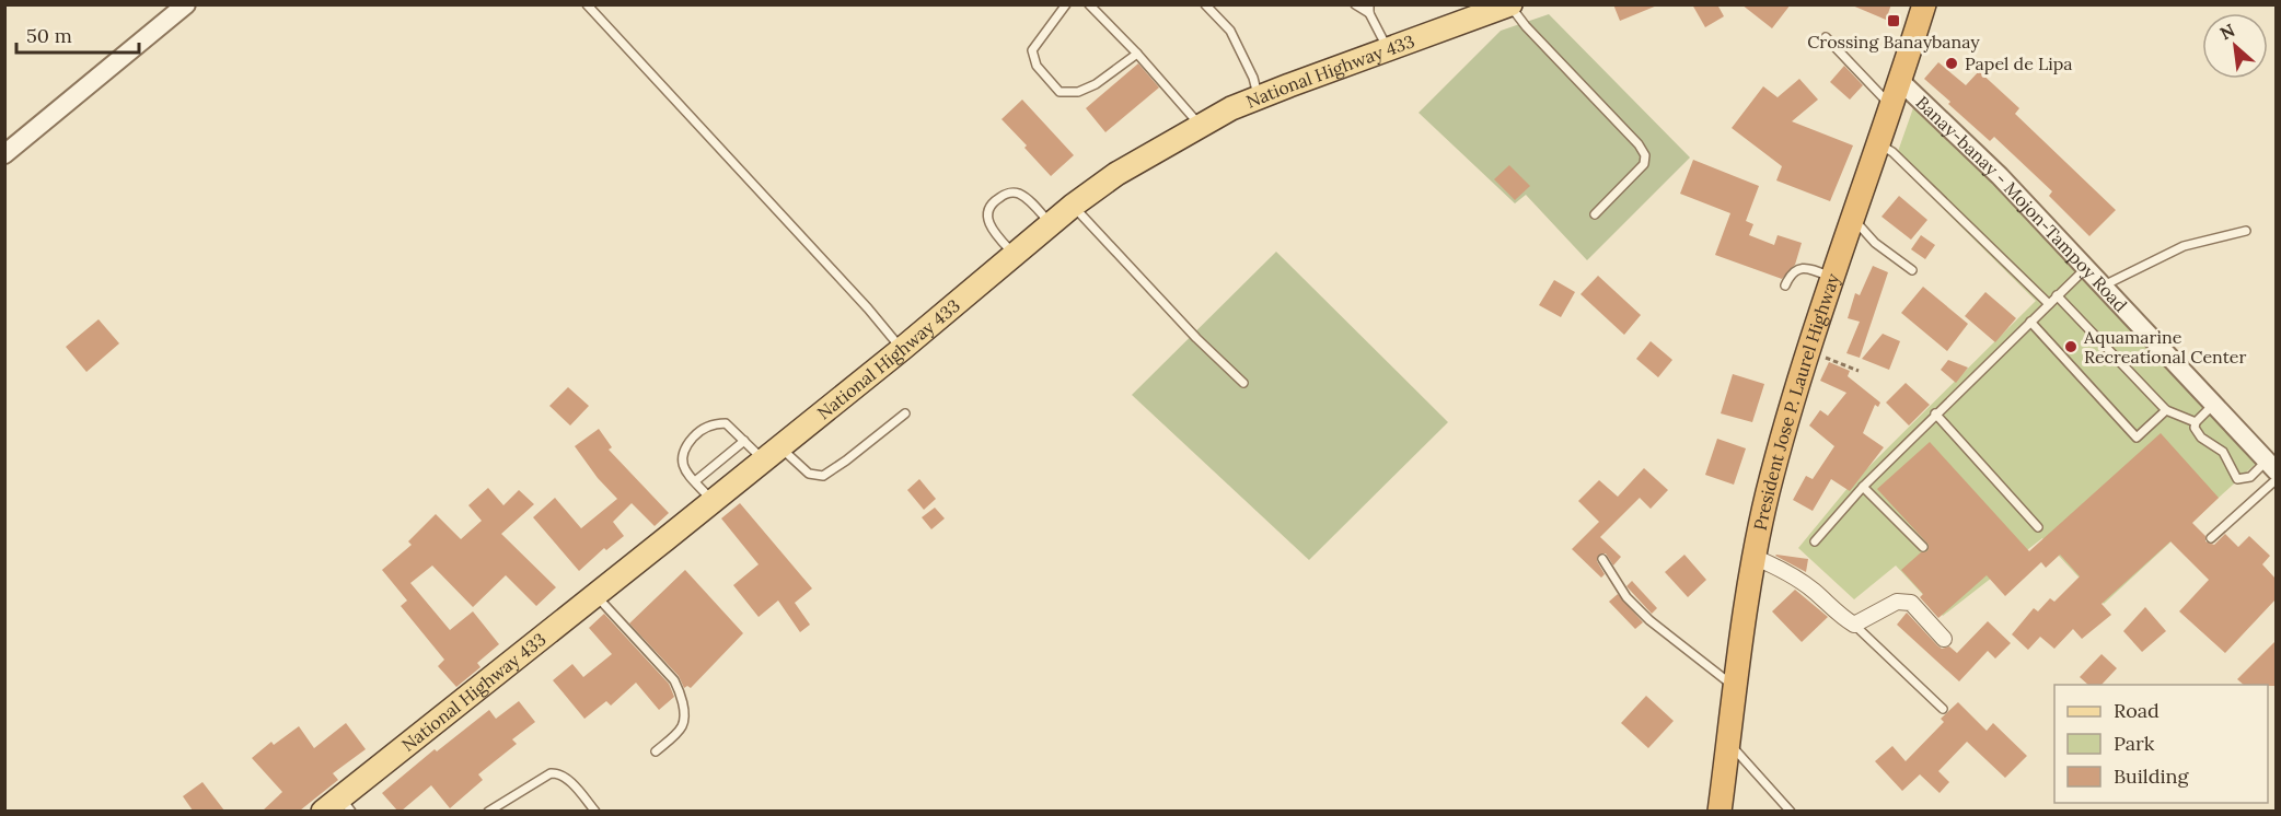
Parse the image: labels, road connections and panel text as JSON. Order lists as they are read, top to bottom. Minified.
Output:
{"streets":{"highway":["President Jose P. Laurel Highway"],"main road":["National Highway 433"],"street":["Banay-banay - Mojon-Tampoy Road"]},"crossings":[["Banay-banay - Mojon-Tampoy Road","President Jose P. Laurel Highway"]],"places":{"transit":["Crossing Banaybanay"],"other":["Papel de Lipa","Aquamarine Recreational Center"]},"legend":["Road","Park","Building"],"scale_bar":"50 m","north":"top left"}
